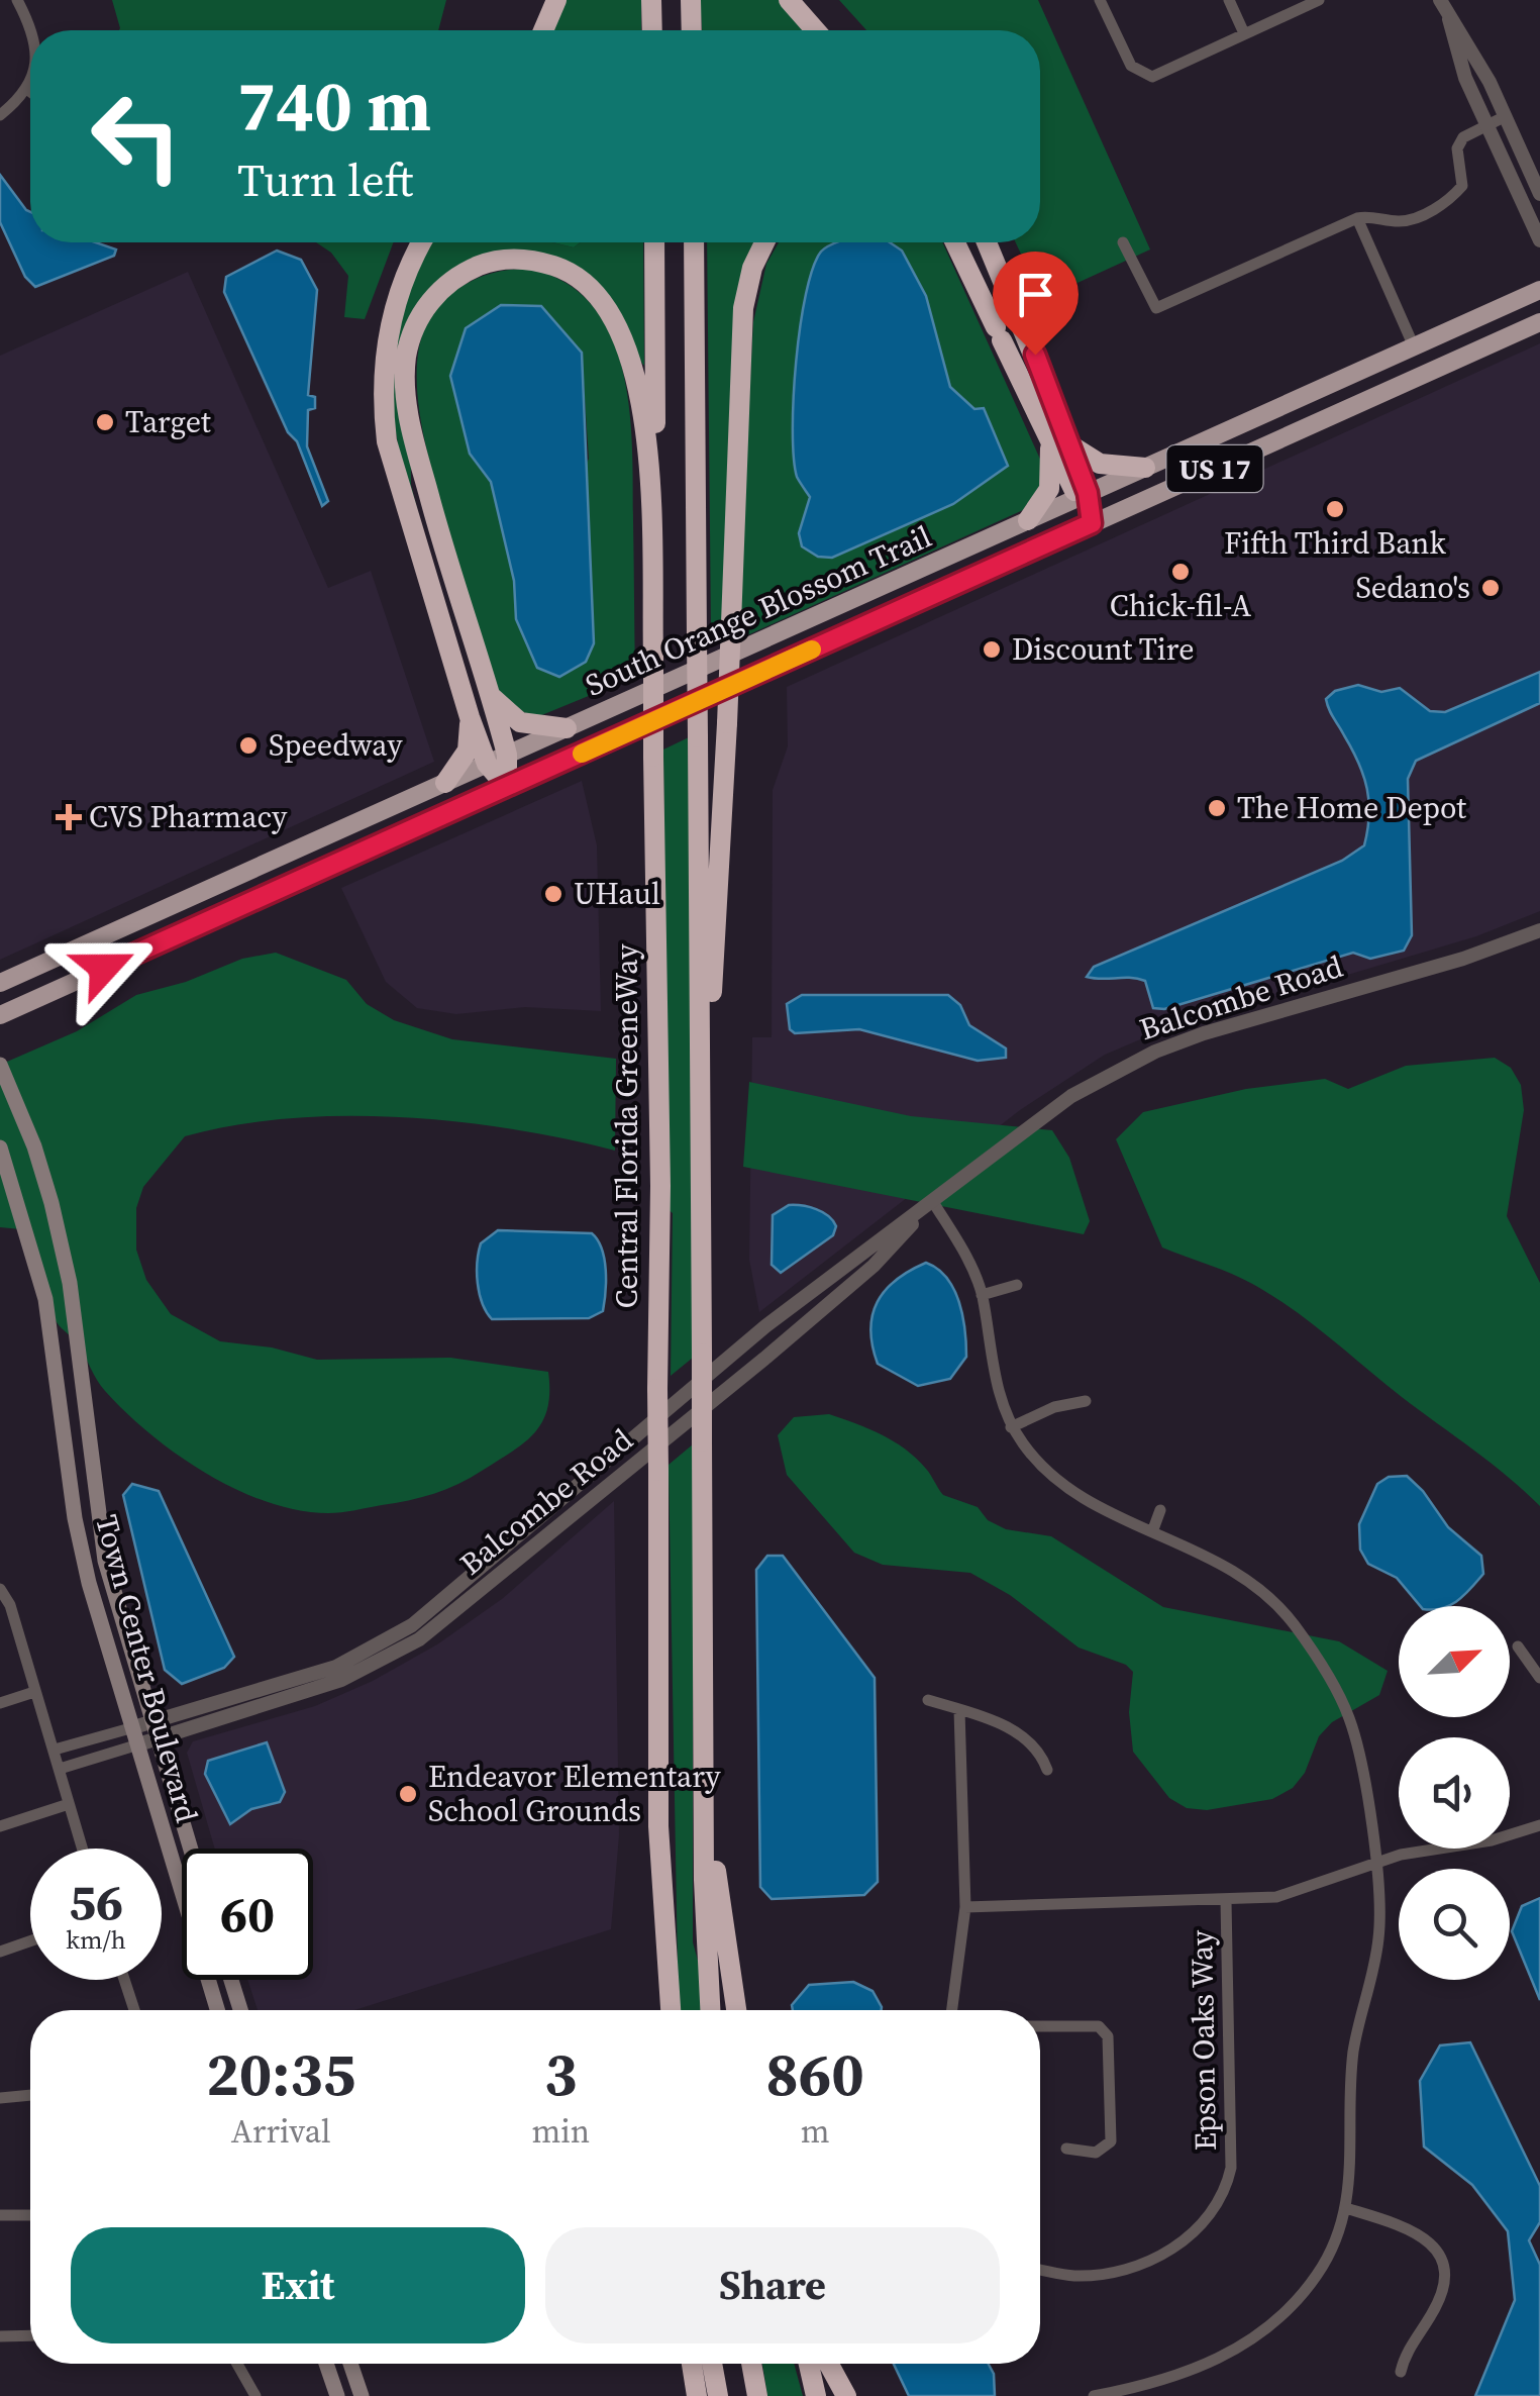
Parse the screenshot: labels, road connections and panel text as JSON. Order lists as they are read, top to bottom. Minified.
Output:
{"streets":{"highway":["Central Florida GreeneWay"],"main road":["US 17","South Orange Blossom Trail","Town Center Boulevard"],"street":["Balcombe Road","Epson Oaks Way"]},"crossings":[["Balcombe Road","Town Center Boulevard"]],"places":{"other":["Target","Fifth Third Bank","Chick-fil-A","Sedano's","Discount Tire","Speedway","The Home Depot","UHaul","Endeavor Elementary School Grounds"],"health":["CVS Pharmacy"]},"north":"top right","page":{"turn":["740 m","Turn left"],"speed":"56 km/h","limit":"60","eta":["20:35","Arrival","3","min","860","m"],"buttons":["Exit","Share"]}}
